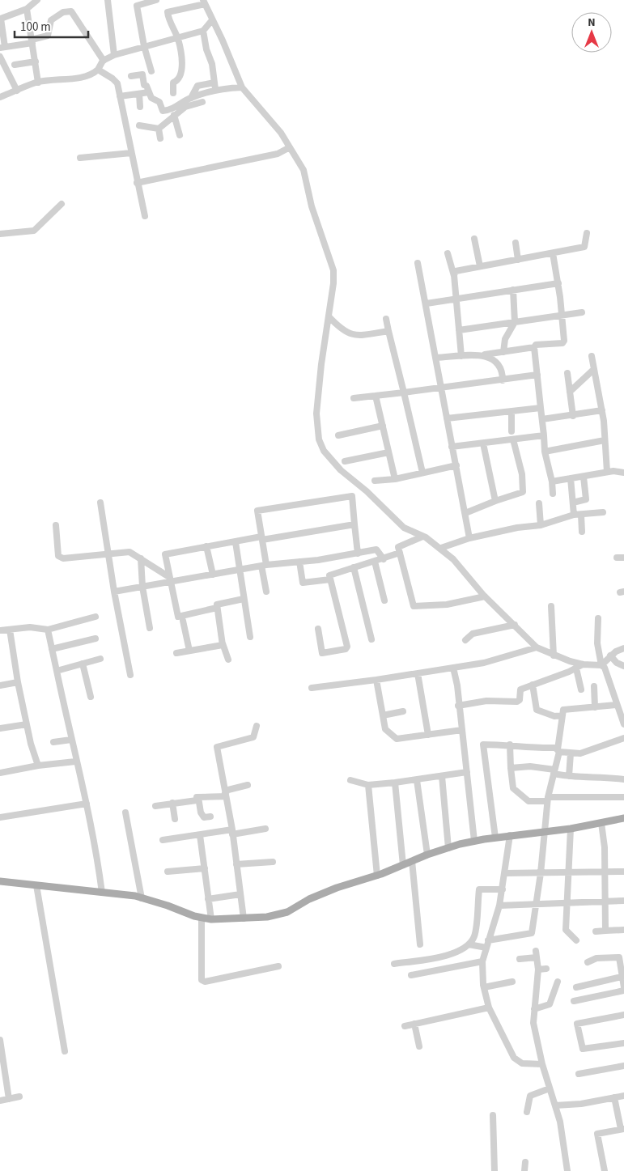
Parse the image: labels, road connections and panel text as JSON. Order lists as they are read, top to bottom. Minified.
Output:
{"scale_bar":"100 m","north":"top"}
